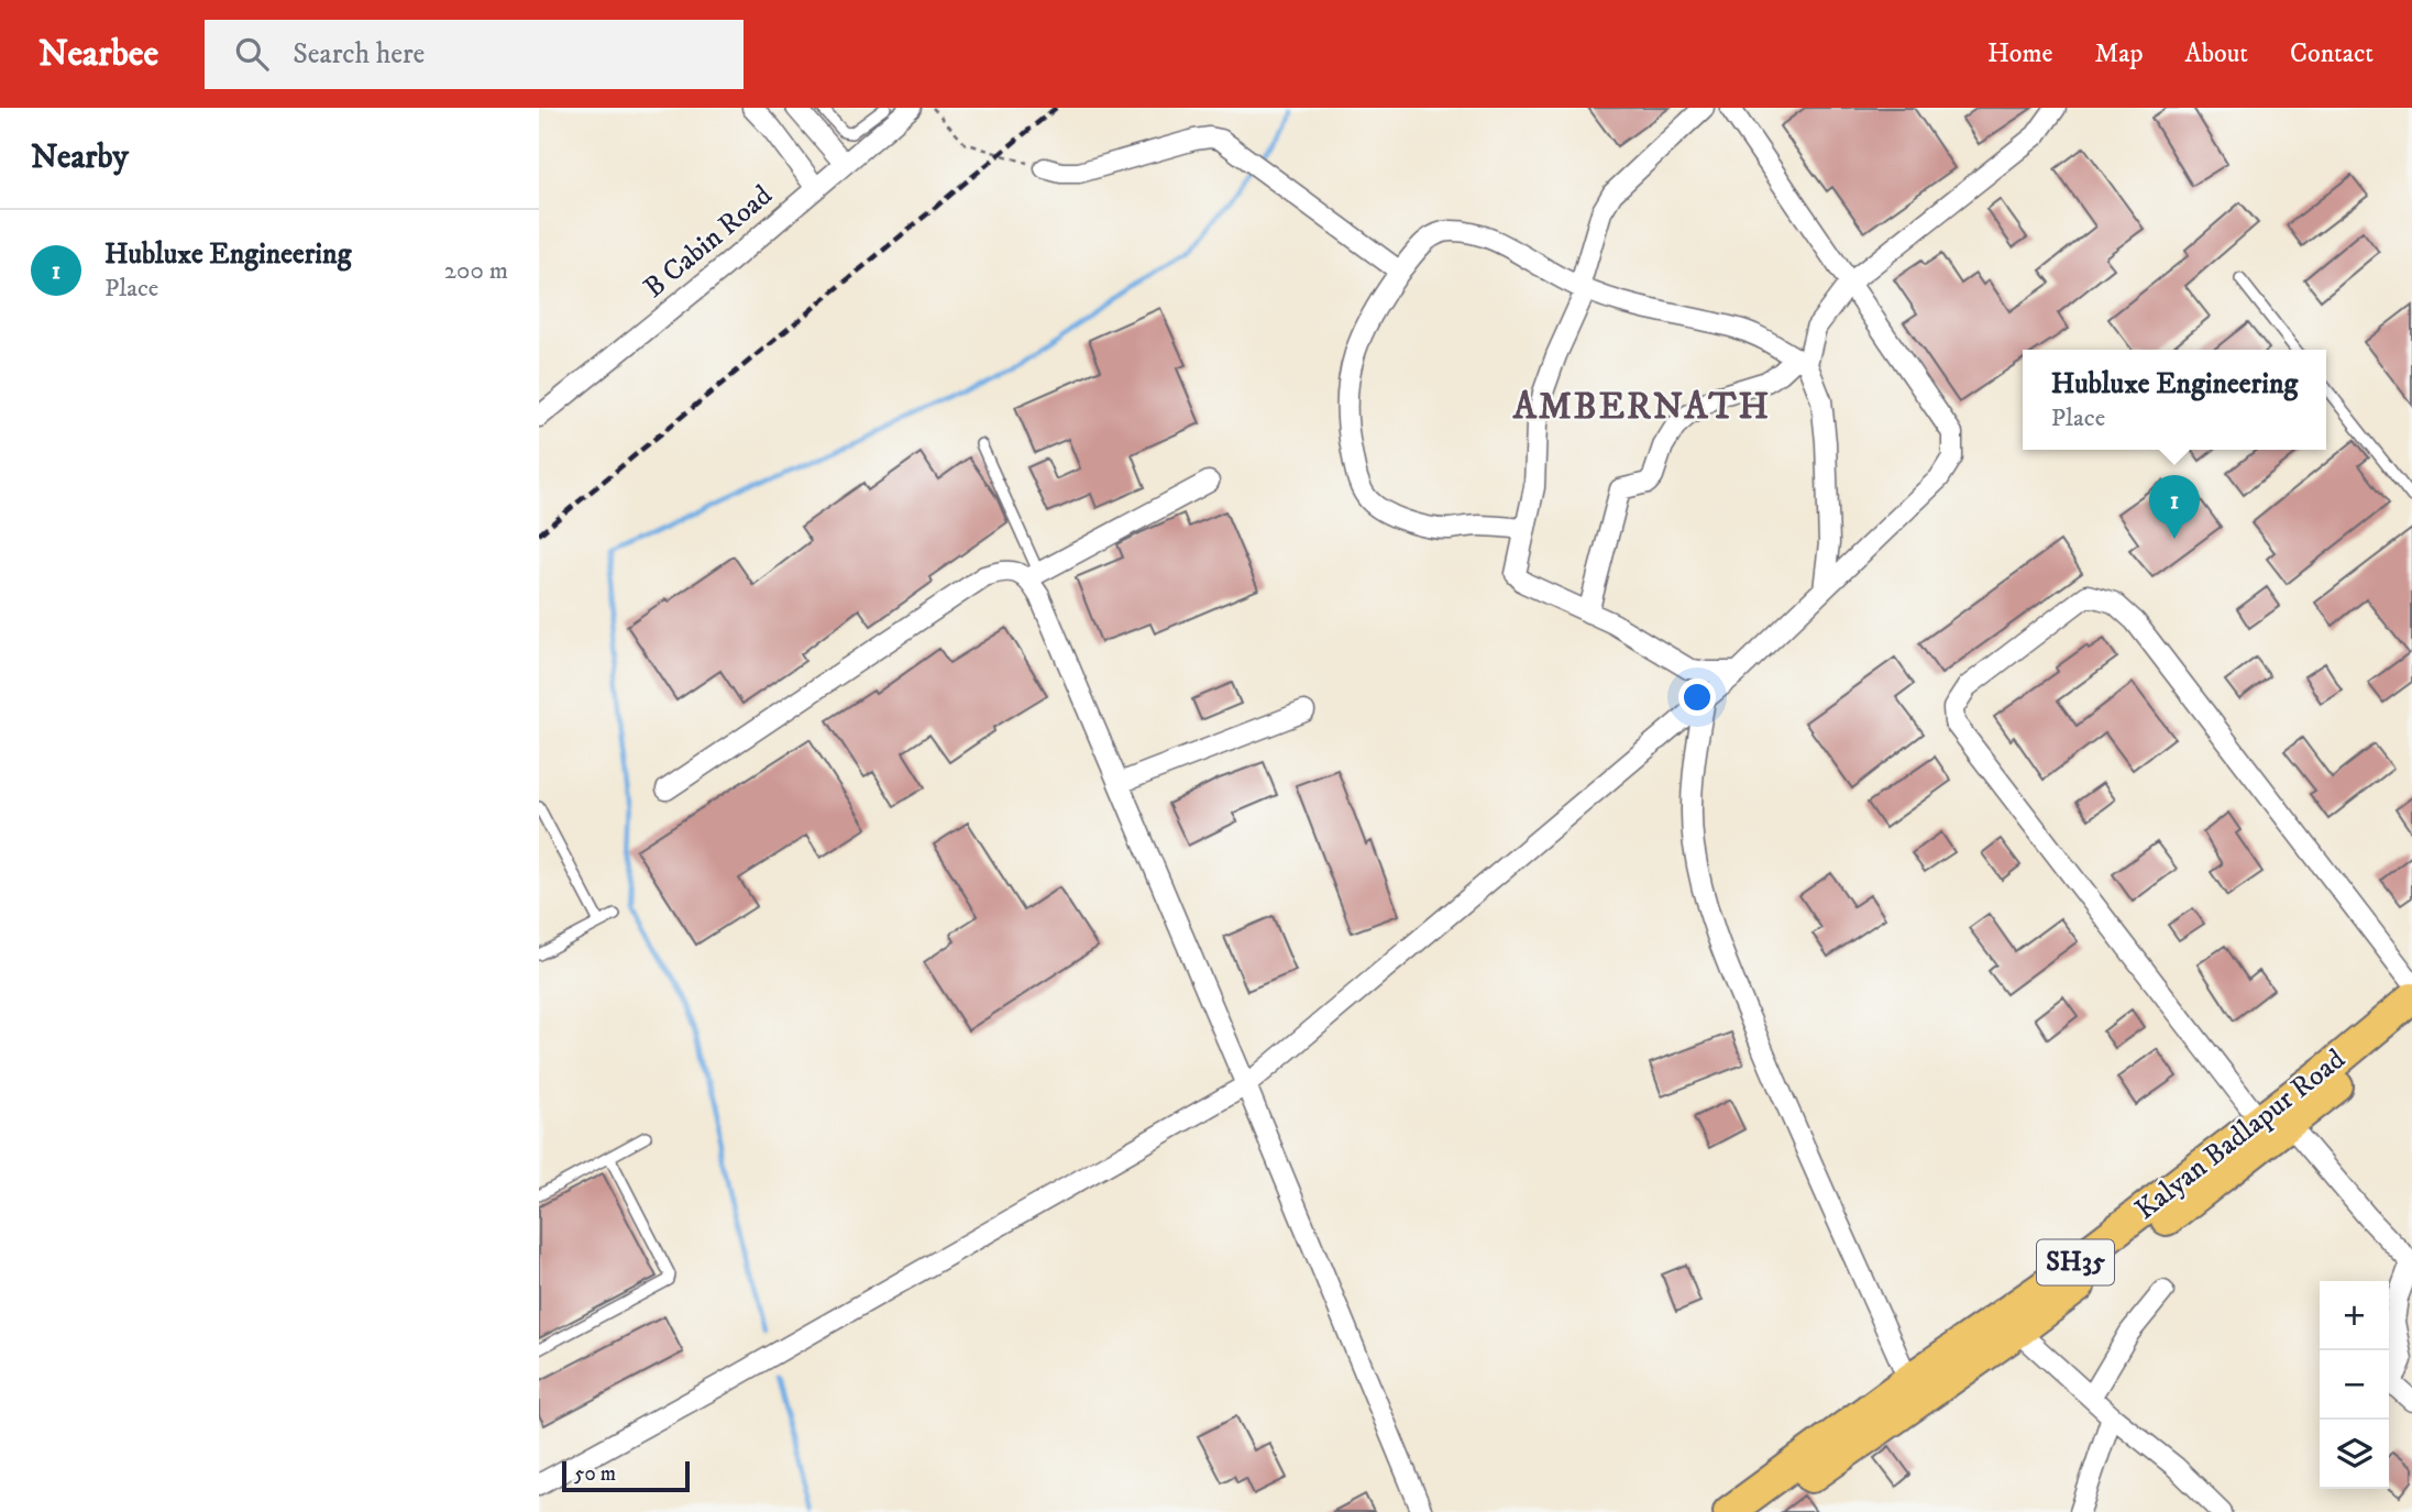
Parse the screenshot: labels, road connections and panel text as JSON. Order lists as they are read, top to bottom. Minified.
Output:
{"streets":{"main road":["Kalyan Badlapur Road","SH35"],"street":["B Cabin Road"]},"districts":["AMBERNATH"],"scale_bar":"50 m","page":{"header":"Nearbee","search":"Search here","nav":["Home","Map","About","Contact"],"heading":"Nearby","list":[{"mark":"1","name":"Hubluxe Engineering","note":"Place","value":"200 m"}],"popup":["Hubluxe Engineering","Place"],"pins":"1","map_buttons":["+","−"],"scale":"50 m"}}
